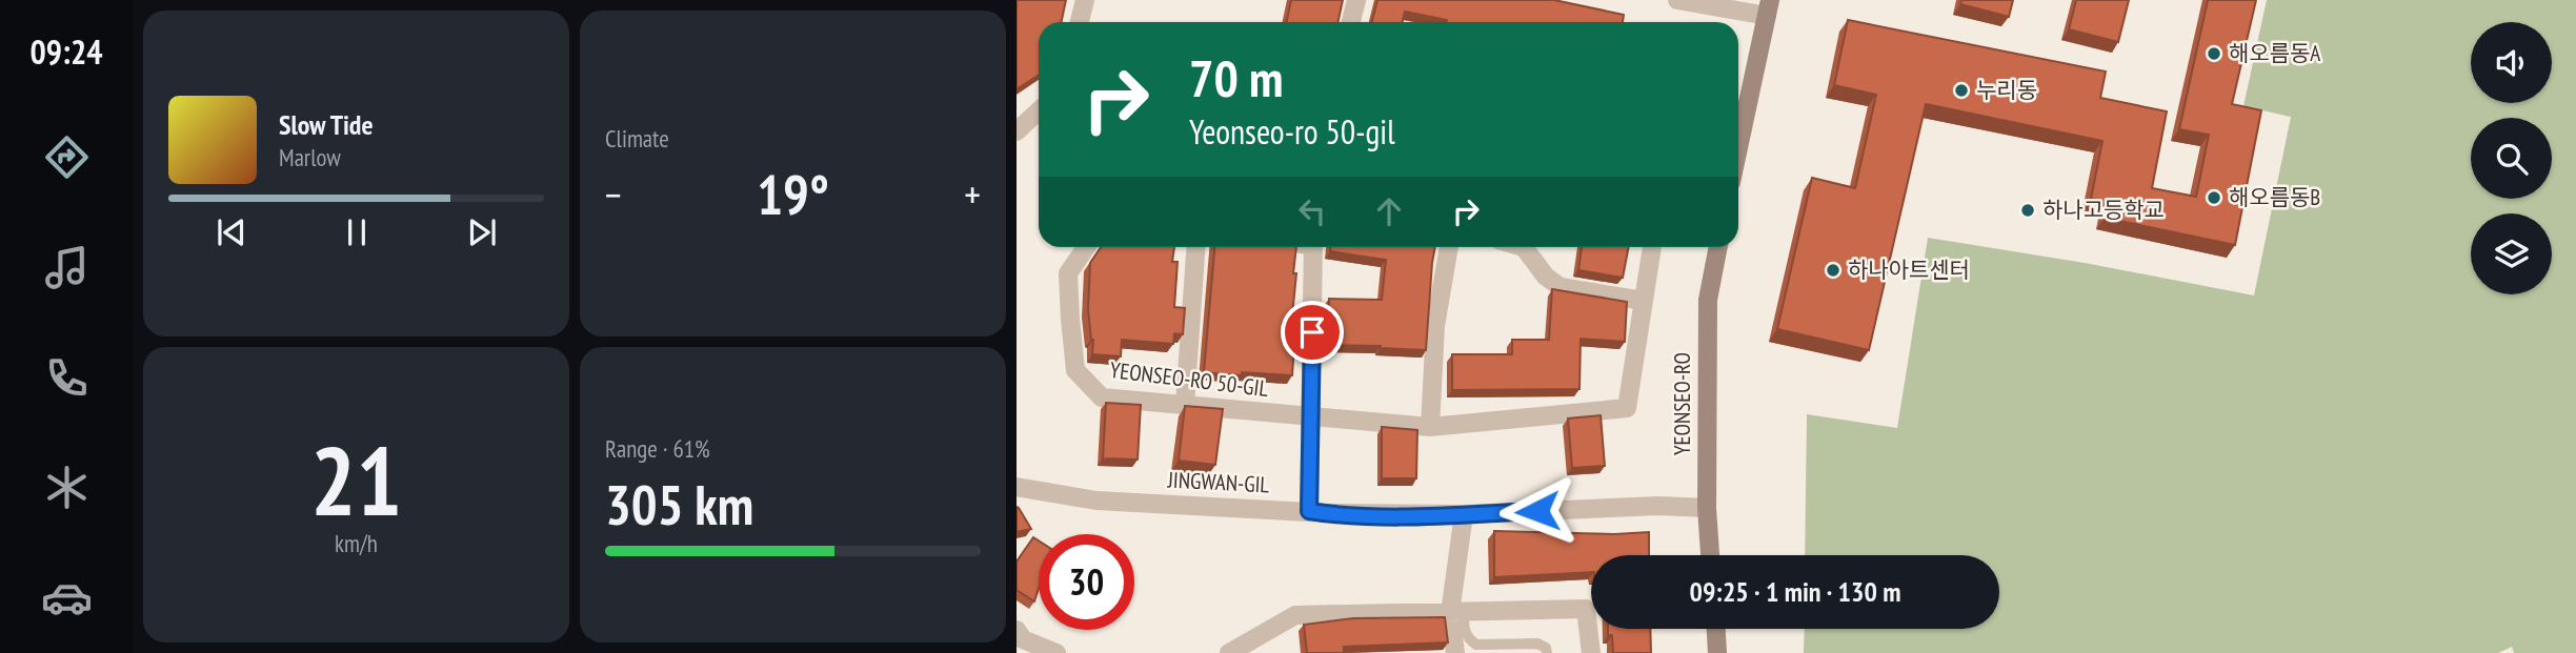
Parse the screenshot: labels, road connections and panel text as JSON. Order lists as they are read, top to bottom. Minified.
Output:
{"streets":{"main road":["YEONSEO-RO"],"street":["YEONSEO-RO 50-GIL","JINGWAN-GIL"]},"crossings":[["YEONSEO-RO","JINGWAN-GIL"]],"places":["해오름동A","누리동","해오름동B","하나고등학교","하나아트센터"],"page":{"tabs":"09:24","tile":["Climate",["21","km/h"],["Range · 61%","305 km"]],"turn":["70 m","Yeonseo-ro 50-gil"],"song":["Slow Tide","Marlow"],"heat":["−","19°","+"],"limit":"30","trip":"09:25 · 1 min · 130 m"}}
